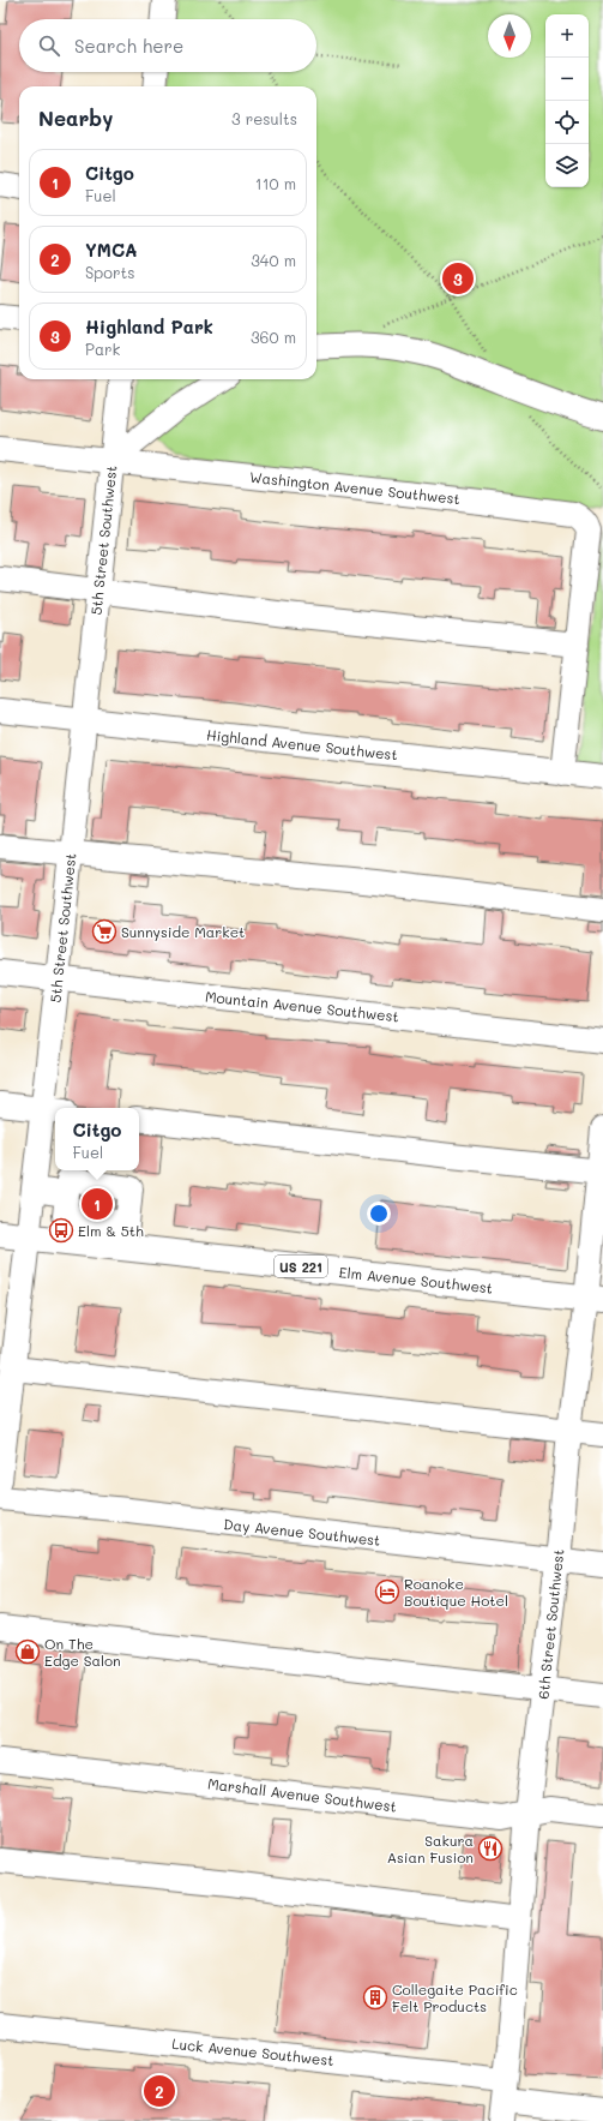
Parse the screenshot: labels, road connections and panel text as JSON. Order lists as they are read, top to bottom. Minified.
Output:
{"streets":{"main road":["US 221","Elm Avenue Southwest"],"street":["Washington Avenue Southwest","5th Street Southwest","Highland Avenue Southwest","Mountain Avenue Southwest","Day Avenue Southwest","6th Street Southwest","Marshall Avenue Southwest","Luck Avenue Southwest"]},"crossings":[["Washington Avenue Southwest","5th Street Southwest"],["5th Street Southwest","Highland Avenue Southwest"],["5th Street Southwest","Mountain Avenue Southwest"],["5th Street Southwest","Elm Avenue Southwest"],["Elm Avenue Southwest","6th Street Southwest"],["Day Avenue Southwest","6th Street Southwest"],["6th Street Southwest","Marshall Avenue Southwest"],["6th Street Southwest","Luck Avenue Southwest"]],"places":{"supermarket":["Sunnyside Market"],"bus stop":["Elm & 5th"],"hotel":["Roanoke Boutique Hotel"],"shop":["On The Edge Salon"],"restaurant":["Sakura Asian Fusion"],"building":["Collegaite Pacific Felt Products"]},"north":"bottom","page":{"map_buttons":["+","−"],"search":"Search here","heading":["Nearby","3 results"],"list":[{"mark":"1","name":"Citgo","note":"Fuel","value":"110 m"},{"mark":"2","name":"YMCA","note":"Sports","value":"340 m"},{"mark":"3","name":"Highland Park","note":"Park","value":"360 m"}],"pins":["3","1","2"],"popup":["Citgo","Fuel"]}}
